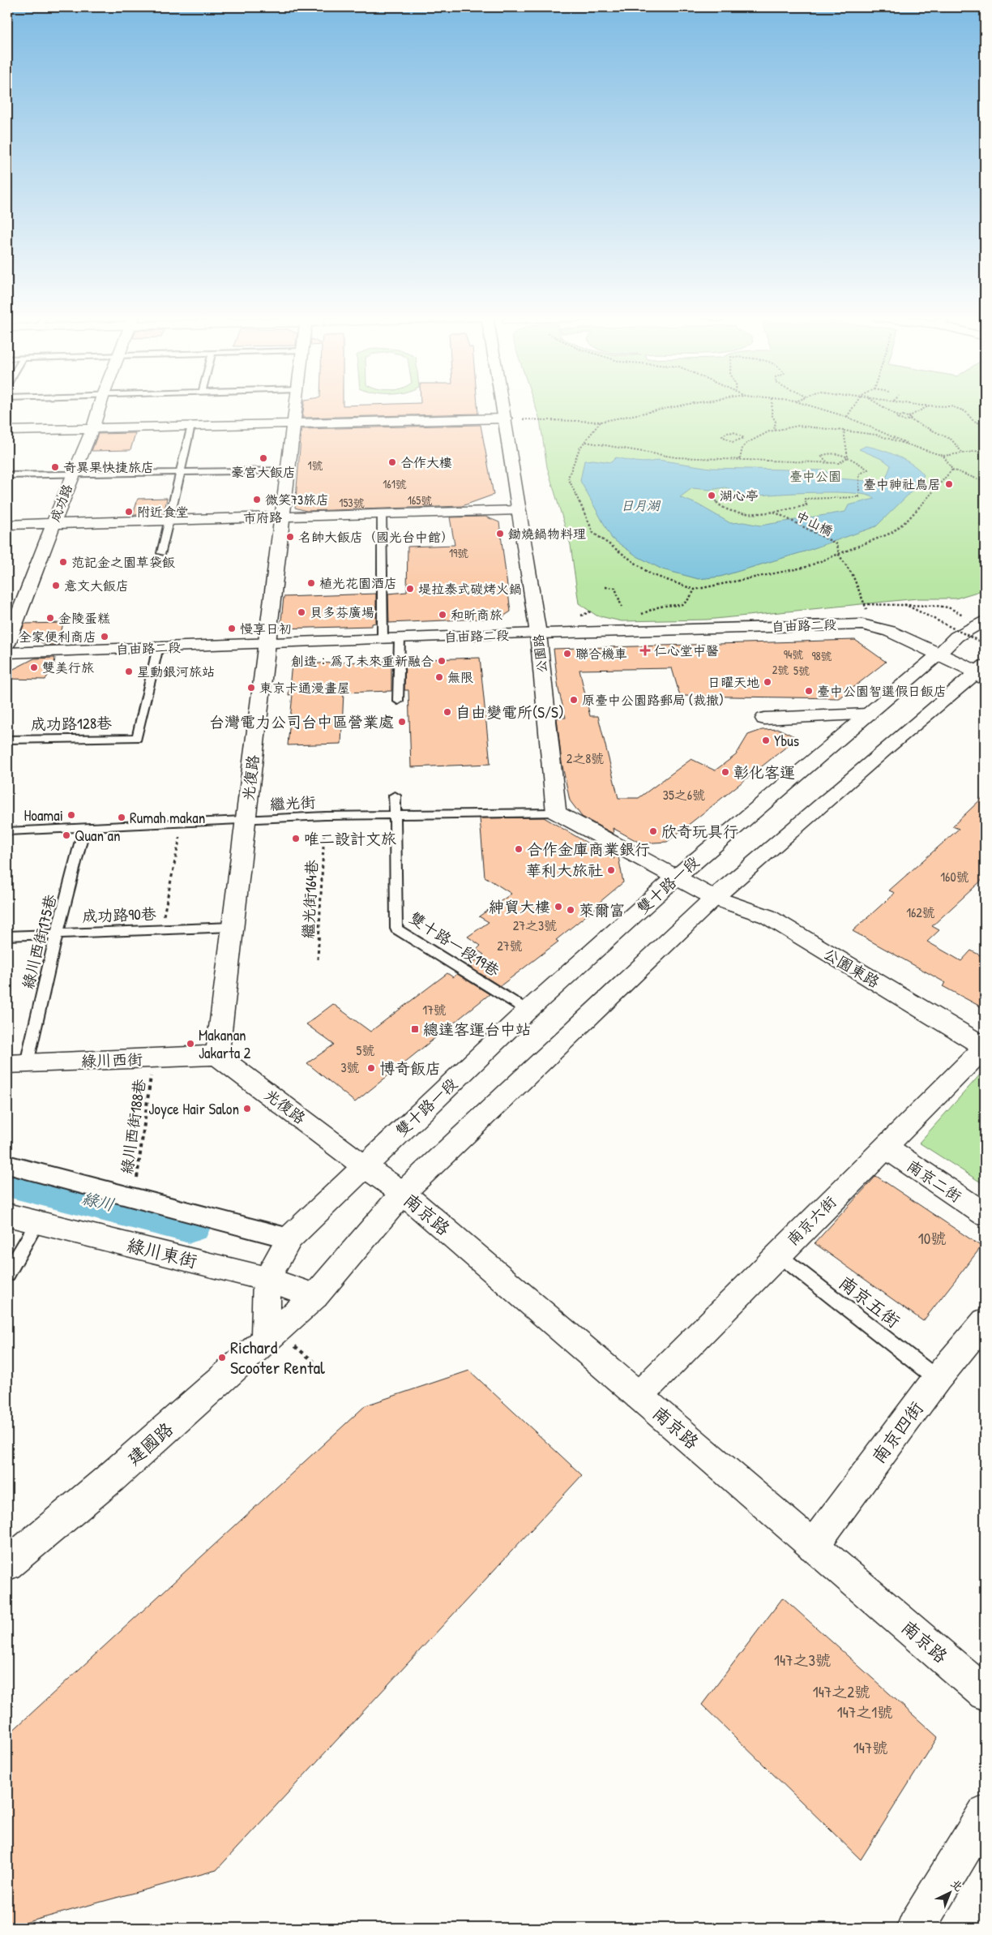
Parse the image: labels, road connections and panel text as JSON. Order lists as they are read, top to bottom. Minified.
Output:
{"streets":{"street":["成功路","市府路","自由路二段","公園路","光復路","雙十路一段","公園東路","綠川西街","南京二街","南京路","南京六街","綠川東街","南京四街","建國路"],"lane":["成功路128巷","繼光街","成功路90巷","綠川西街175巷","雙十路一段19巷","南京五街"],"path":["中山橋","繼光街164巷","綠川西街188巷"]},"crossings":[["成功路","市府路"],["市府路","公園路"],["市府路","光復路"],["自由路二段","公園路"],["自由路二段","成功路128巷"],["自由路二段","光復路"],["自由路二段","雙十路一段"],["公園路","繼光街"],["光復路","繼光街"],["光復路","雙十路一段"],["光復路","成功路90巷"],["光復路","綠川西街"],["光復路","南京路"],["繼光街","繼光街164巷"],["繼光街","綠川西街175巷"],["繼光街","雙十路一段19巷"],["雙十路一段","雙十路一段19巷"],["雙十路一段","南京路"],["成功路90巷","綠川西街175巷"],["綠川西街175巷","綠川西街"],["公園東路","南京六街"],["綠川西街","綠川西街188巷"],["南京二街","南京六街"],["南京路","南京六街"],["南京路","南京四街"],["南京路","建國路"],["南京六街","南京五街"],["綠川東街","建國路"],["南京五街","南京四街"]],"water":["日月湖","綠川"],"parks":["臺中公園"],"places":{"other":["豪宮大飯店","合作大樓","奇異果快捷旅店","臺中神社鳥居","湖心亭","微笑73旅店","附近食堂","鋤燒鍋物料理","名帥大飯店（國光台中館）","范記金之園草袋飯","植光花園酒店","意文大飯店","堤拉泰式碳烤火鍋","貝多芬廣場","和昕商旅","金陵蛋糕","慢享日初","全家便利商店","聯合機車","創造：為了未來重新融合","雙美行旅","星動銀河旅站","無限","日曜天地","東京卡通漫畫屋","臺中公園智選假日飯店","原臺中公園路郵局 (裁撤)","自由變電所(S/S)","台灣電力公司台中區營業處","Ybus","彰化客運","Hoamai","Rumah makan","欣奇玩具行","Quan an","唯二設計文旅","合作金庫商業銀行","華利大旅社","紳貿大樓","萊爾富","Makanan Jakarta 2","博奇飯店","Joyce Hair Salon","Richard Scooter Rental"],"health":["仁心堂中醫"],"transit":["總達客運台中站"]},"house_numbers":["1號","161號","165號","153號","19號","94號","98號","2號","5號","2之8號","35之6號","160號","162號","27之3號","27號","17號","5號","3號","10號","147之3號","147之2號","147之1號","147號"],"north":"top right"}
